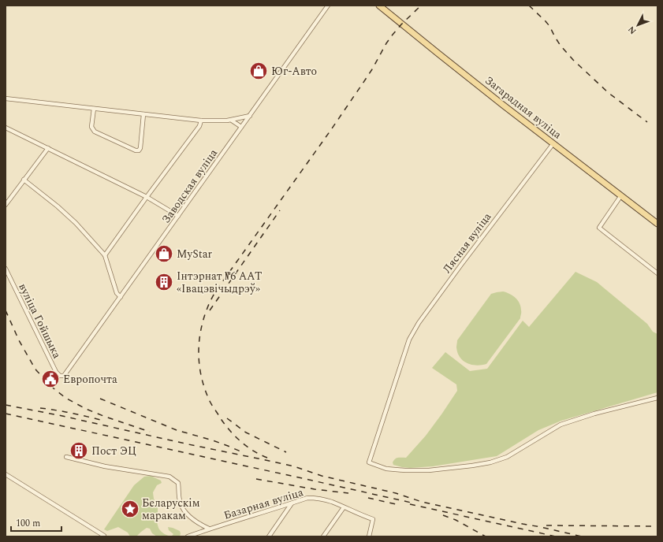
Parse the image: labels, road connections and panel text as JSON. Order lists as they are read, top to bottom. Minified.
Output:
{"streets":{"main road":["Загарадная вуліца"],"street":["Заводская вуліца","Лясная вуліца","вуліца Гойшыка","Базарная вуліца"]},"crossings":[["Загарадная вуліца","Лясная вуліца"],["Заводская вуліца","вуліца Гойшыка"]],"places":{"shop":["Юг-Авто","MyStar"],"building":["Інтэрнат №6 ААТ «Івацэвічыдрэў»","Пост ЭЦ"],"public building":["Европочта"],"place":["Беларускім маракам"]},"scale_bar":"100 m","north":"bottom left"}
